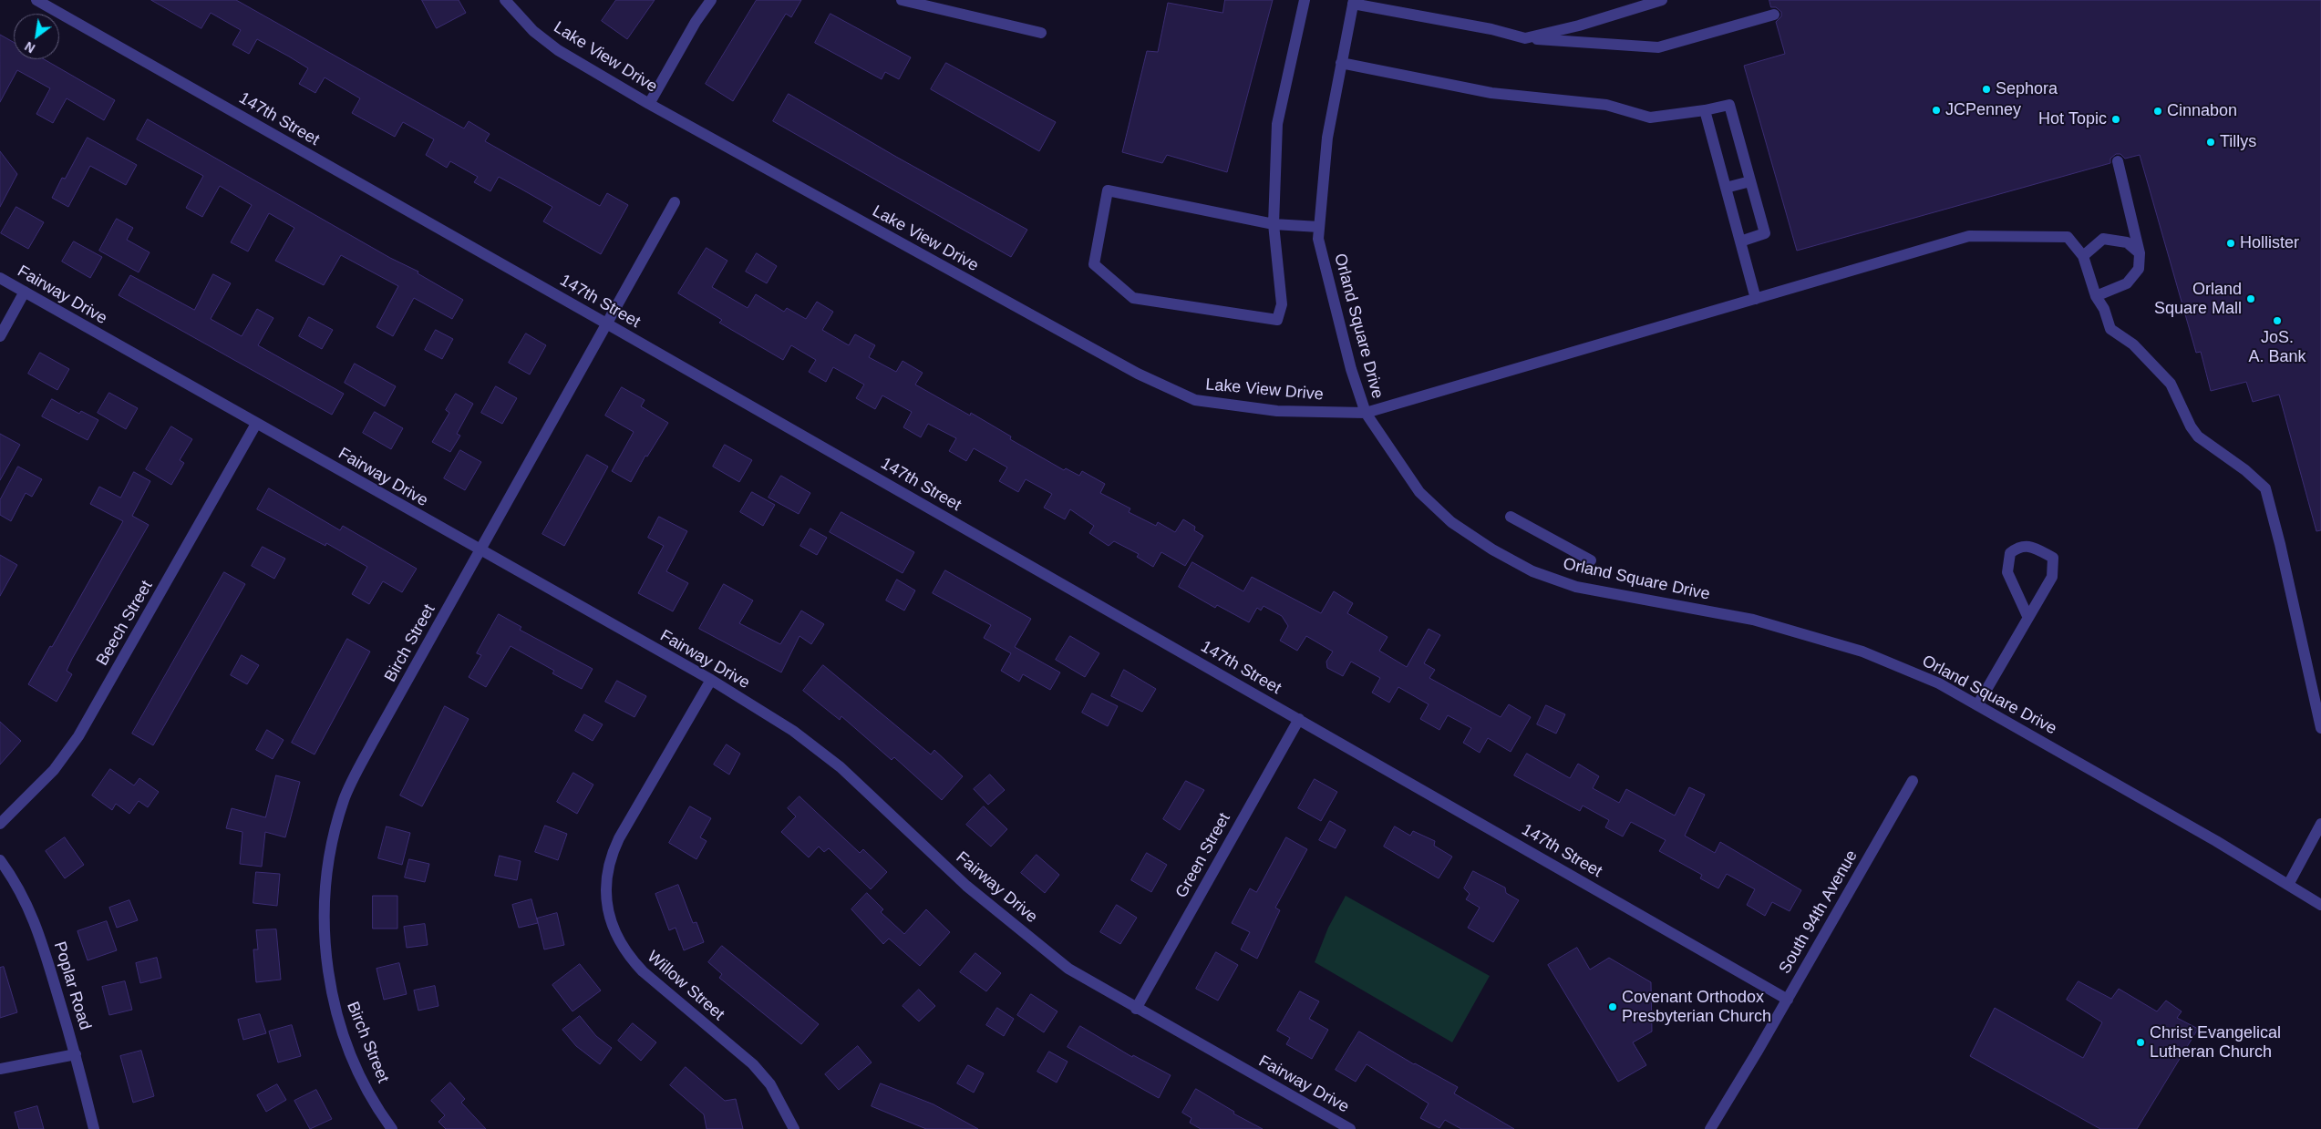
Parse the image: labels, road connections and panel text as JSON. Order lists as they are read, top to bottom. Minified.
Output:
{"streets":{"street":["Lake View Drive","147th Street","Fairway Drive","Orland Square Drive","Beech Street","Birch Street","Green Street","South 94th Avenue","Poplar Road","Willow Street"]},"crossings":[["Lake View Drive","Orland Square Drive"],["147th Street","Birch Street"],["147th Street","Green Street"],["147th Street","South 94th Avenue"],["Fairway Drive","Beech Street"],["Fairway Drive","Birch Street"],["Fairway Drive","Green Street"],["Fairway Drive","Willow Street"]],"places":["Sephora","JCPenney","Cinnabon","Hot Topic","Tillys","Hollister","Orland Square Mall","JoS. A. Bank","Covenant Orthodox Presbyterian Church","Christ Evangelical Lutheran Church"],"north":"bottom left"}
